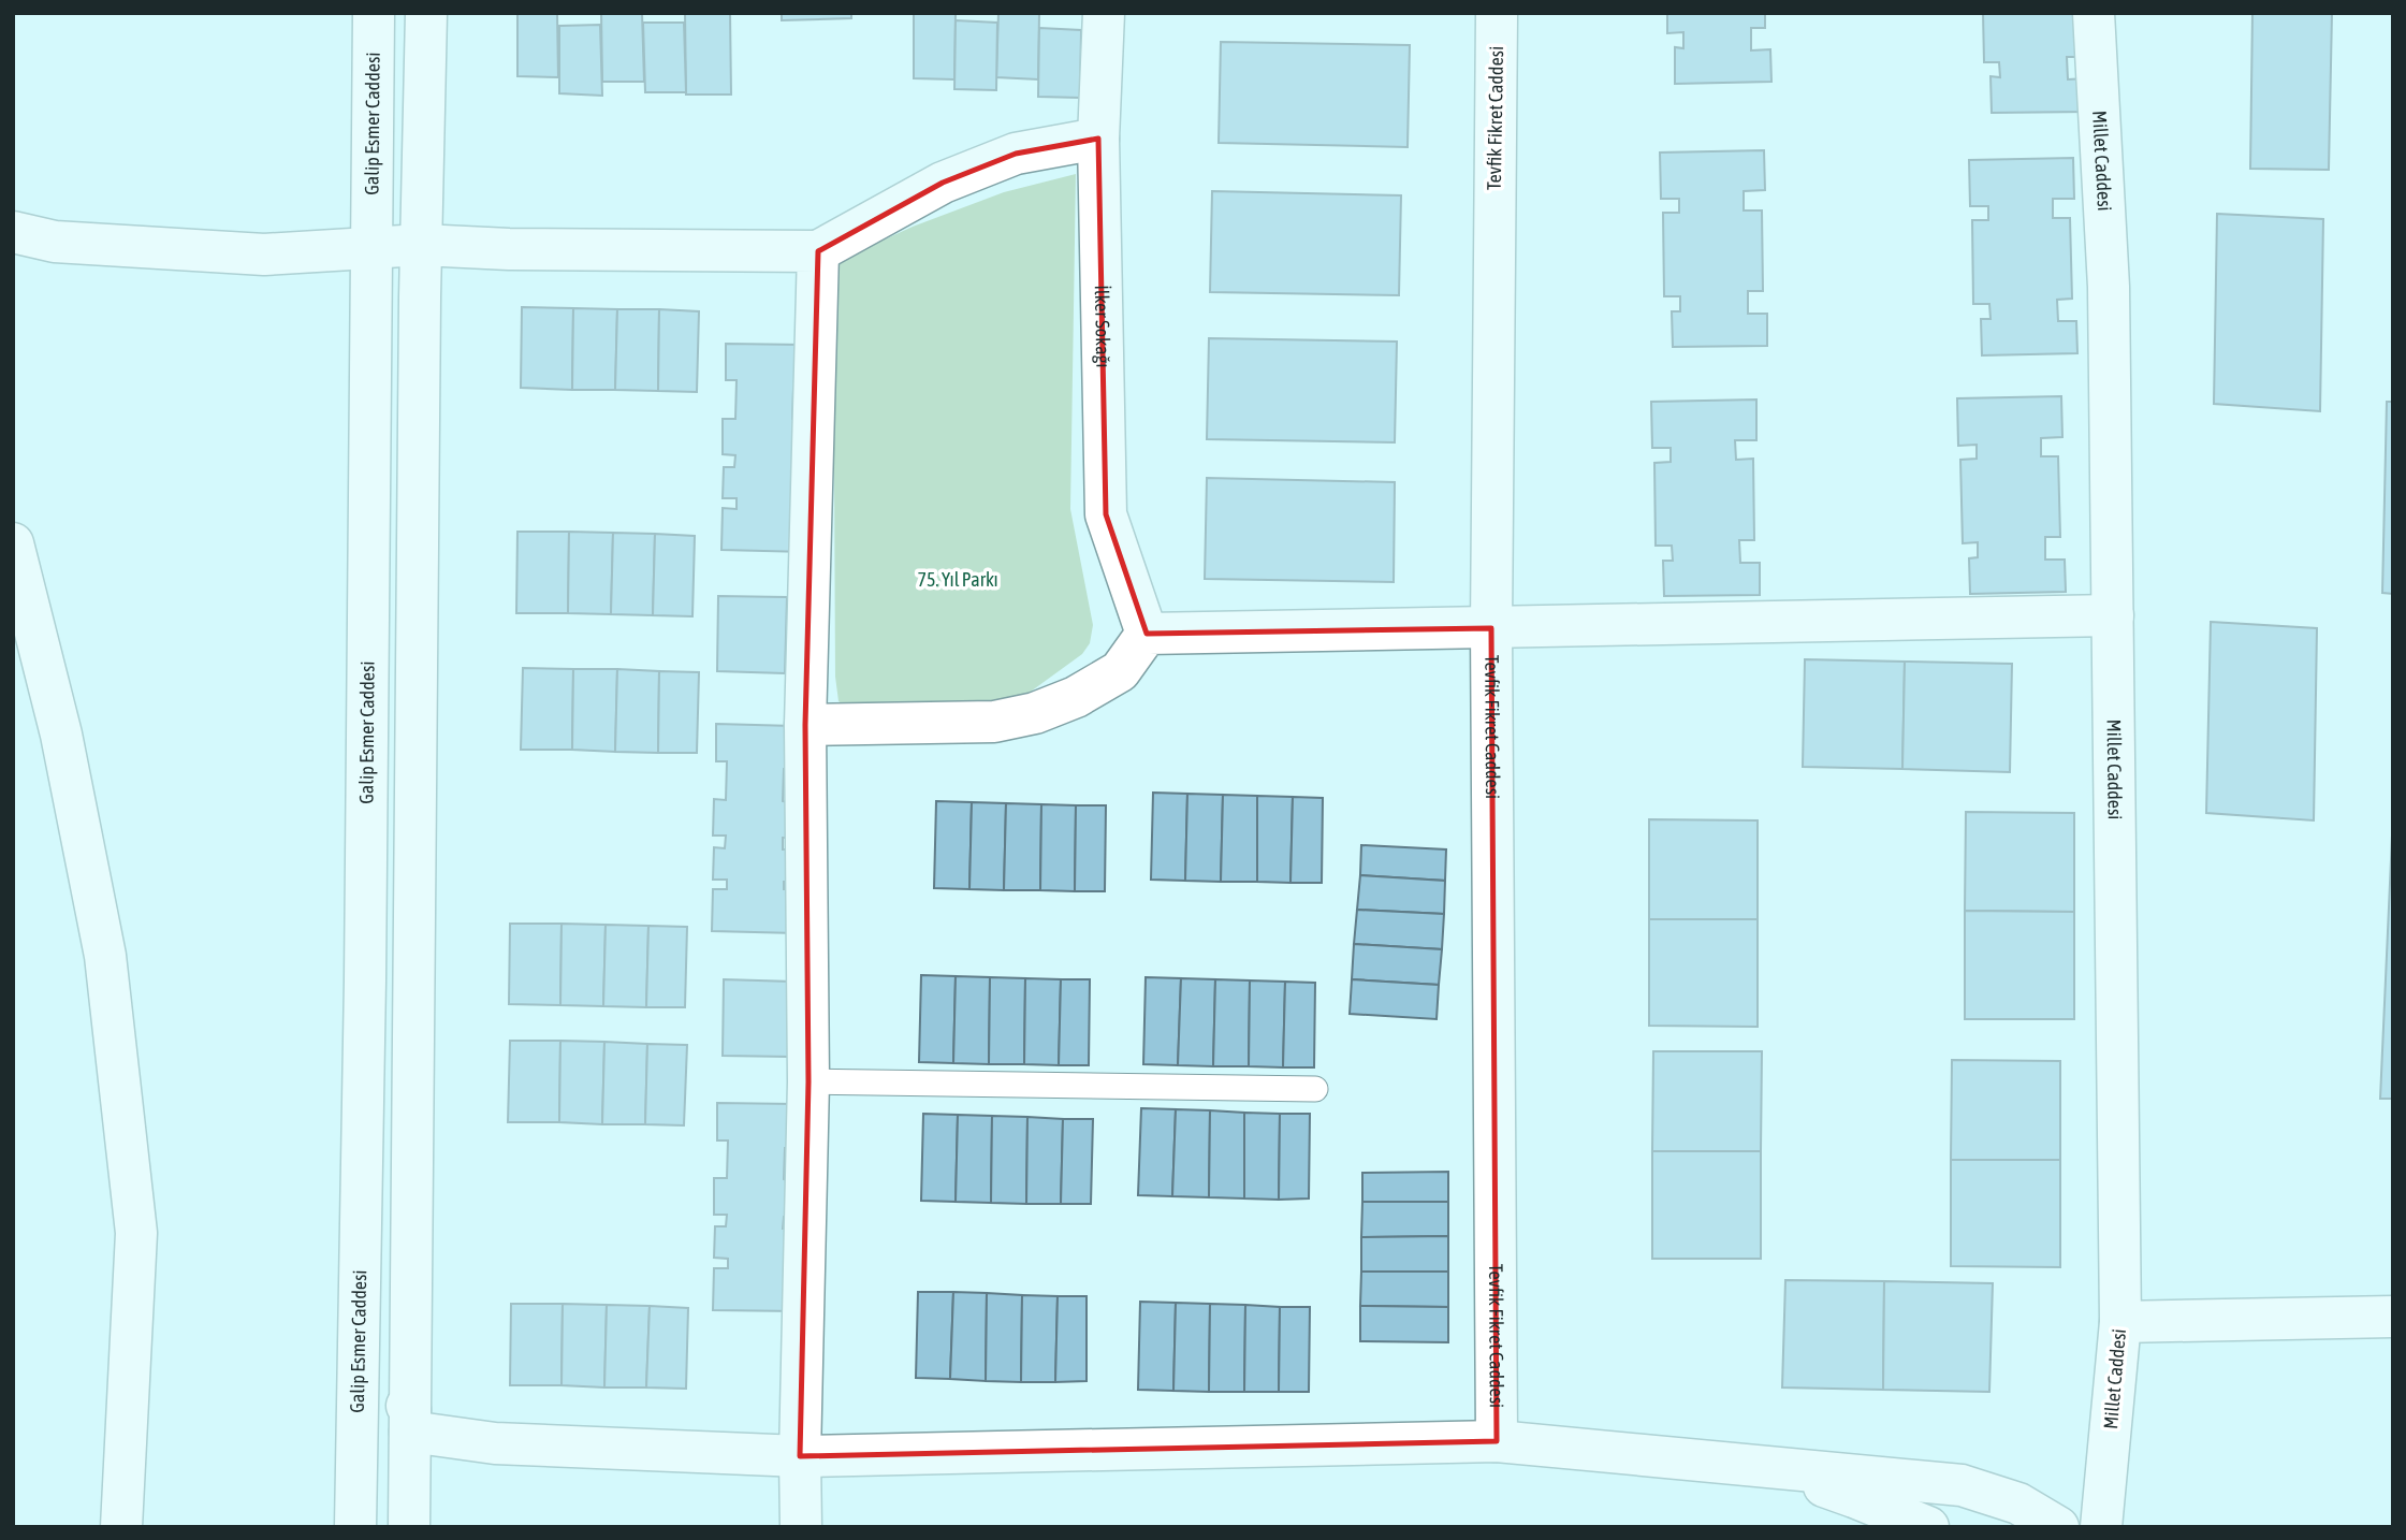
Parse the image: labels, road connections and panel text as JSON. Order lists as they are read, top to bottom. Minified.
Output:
{"streets":{"street":["Tevfik Fikret Caddesi","Galip Esmer Caddesi","Millet Caddesi","İlker Sokağı"]},"parks":["75. Yıl Parkı"]}
